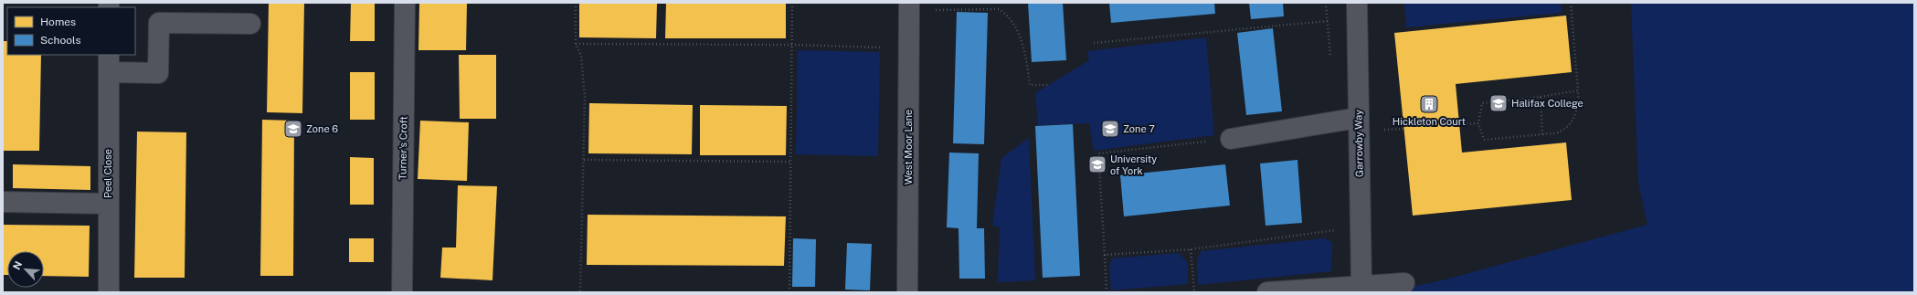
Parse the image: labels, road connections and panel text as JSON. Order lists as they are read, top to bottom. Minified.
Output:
{"streets":{"street":["Garrowby Way","West Moor Lane","Turner's Croft","Peel Close"]},"places":{"school or university":["Halifax College","Zone 6","Zone 7","University of York"],"building":["Hickleton Court"]},"legend":["Homes","Schools"],"north":"top left"}
